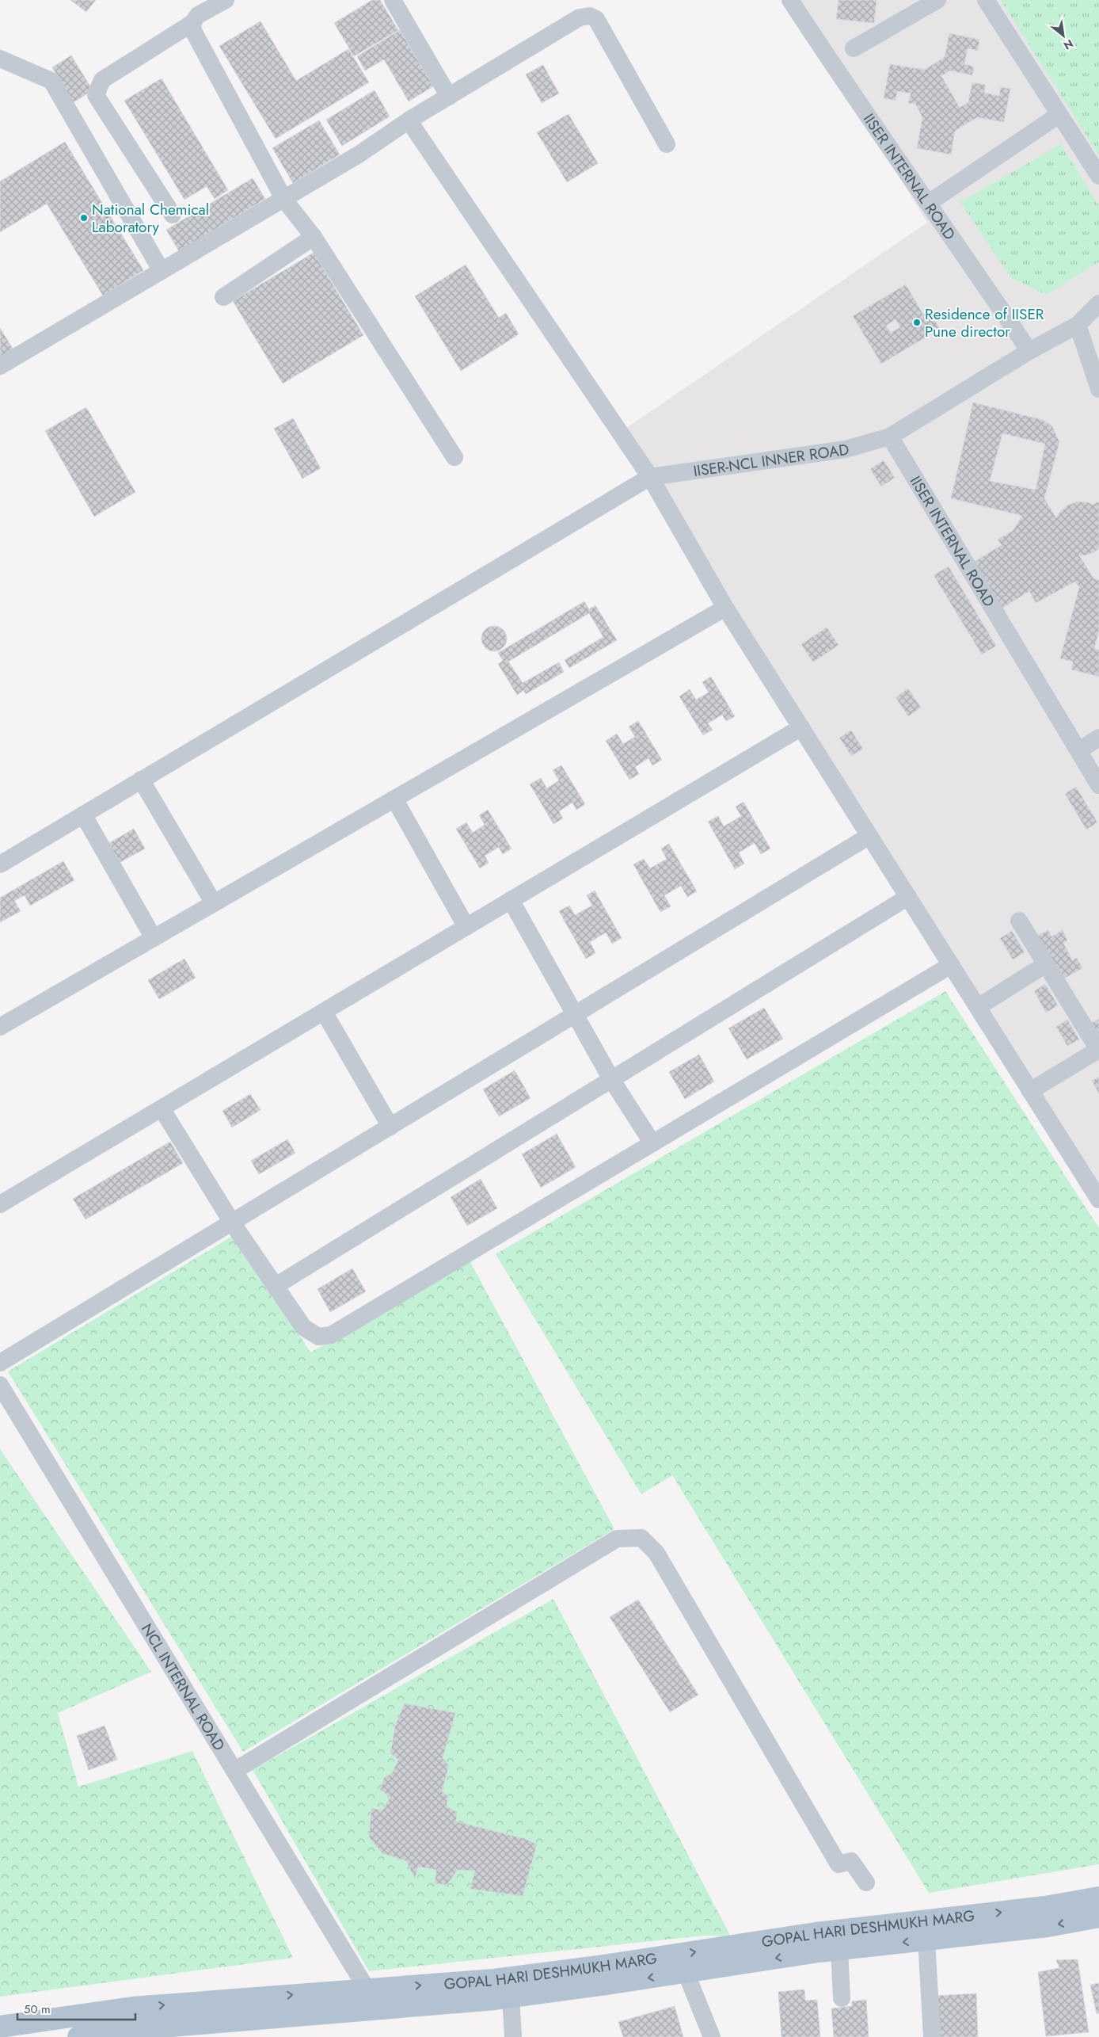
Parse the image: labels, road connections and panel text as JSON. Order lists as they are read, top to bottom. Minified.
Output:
{"streets":{"main road":["GOPAL HARI DESHMUKH MARG"],"street":["IISER INTERNAL ROAD","IISER-NCL INNER ROAD","NCL INTERNAL ROAD"]},"crossings":[["IISER INTERNAL ROAD","IISER-NCL INNER ROAD"],["NCL INTERNAL ROAD","GOPAL HARI DESHMUKH MARG"]],"places":["National Chemical Laboratory","Residence of IISER Pune director"],"scale_bar":"50 m","north":"bottom right"}
